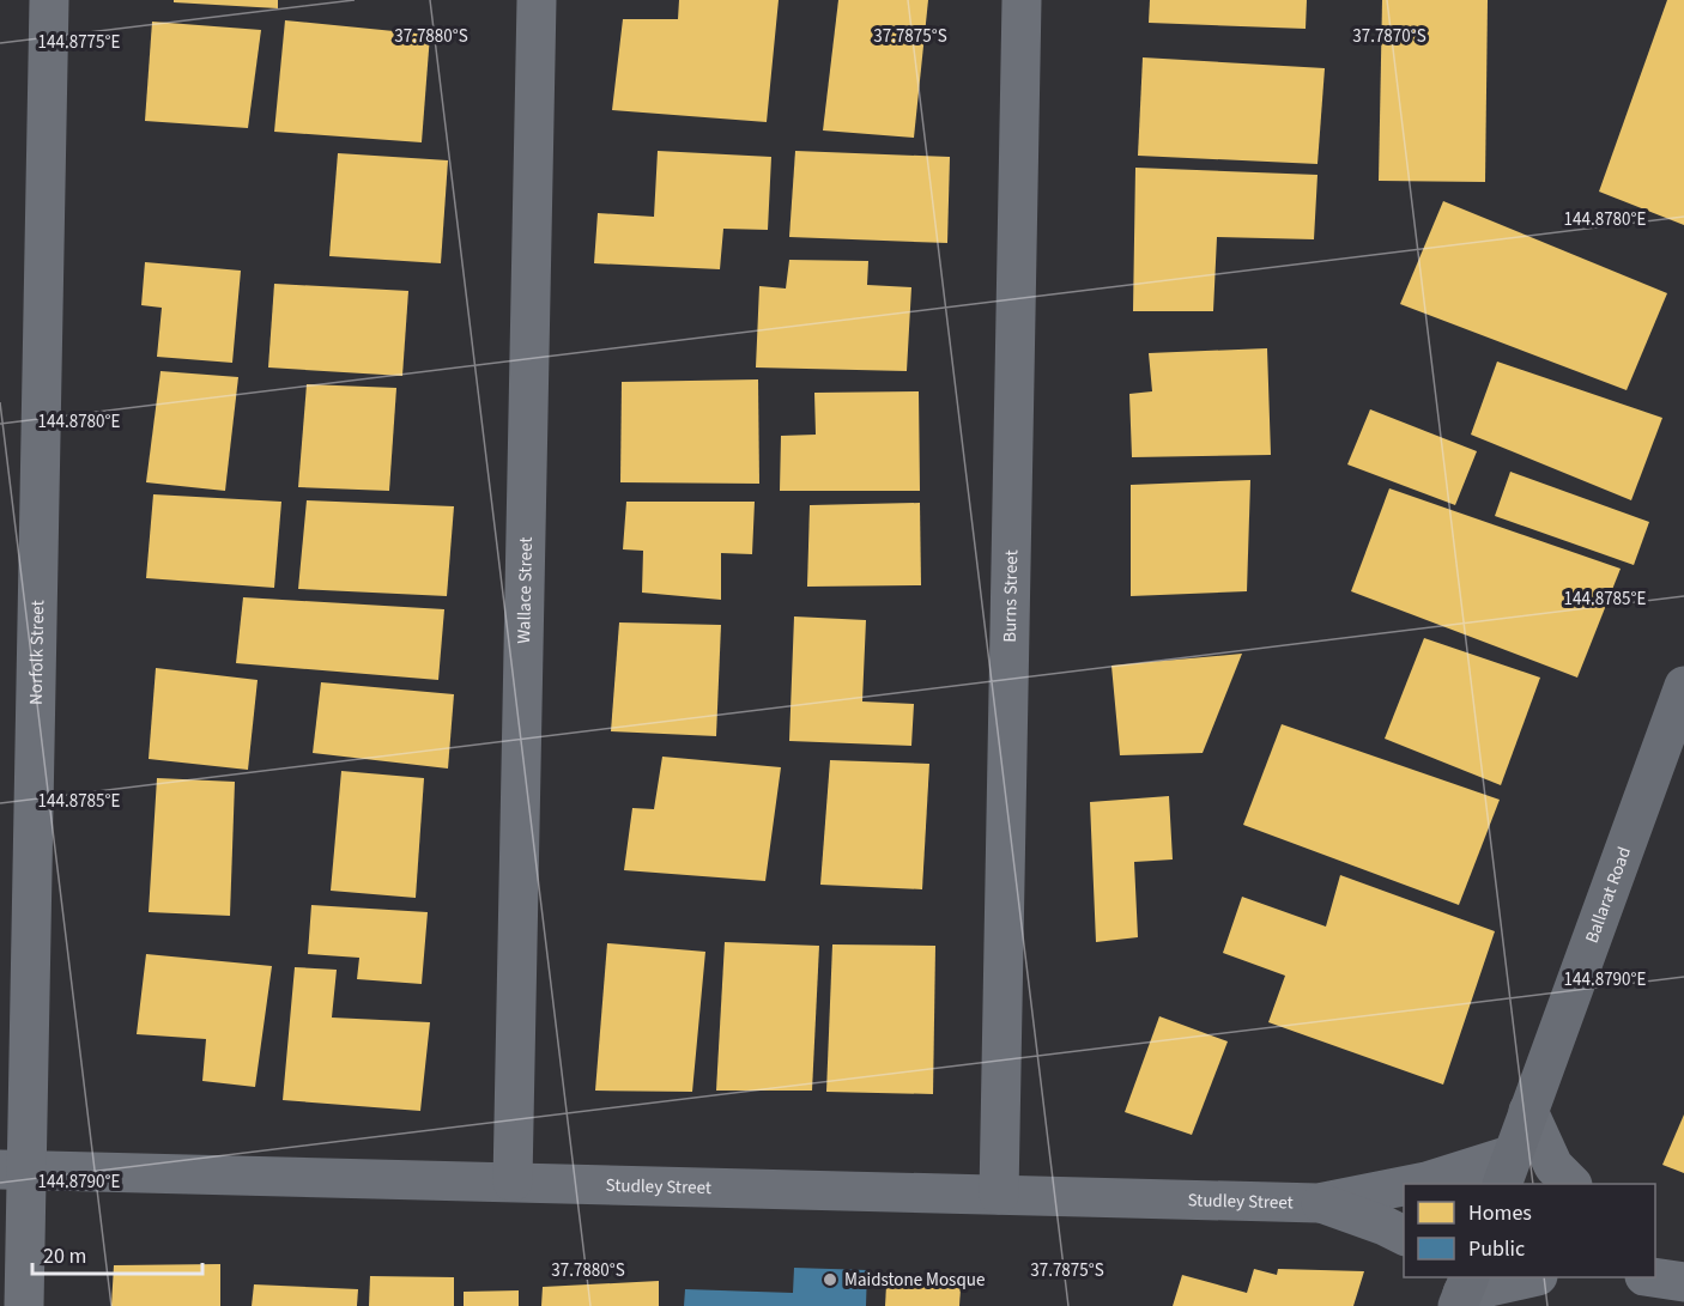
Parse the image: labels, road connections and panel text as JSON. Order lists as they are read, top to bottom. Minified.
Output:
{"streets":{"highway":["Ballarat Road"],"street":["Wallace Street","Burns Street","Norfolk Street","Studley Street"]},"crossings":[["Wallace Street","Studley Street"],["Burns Street","Studley Street"],["Norfolk Street","Studley Street"],["Ballarat Road","Studley Street"]],"places":["Maidstone Mosque"],"legend":["Homes","Public"],"scale_bar":"20 m","coordinates":["37.7880°S","37.7875°S","37.7870°S","144.8775°E","144.8780°E","144.8785°E","144.8790°E"]}
